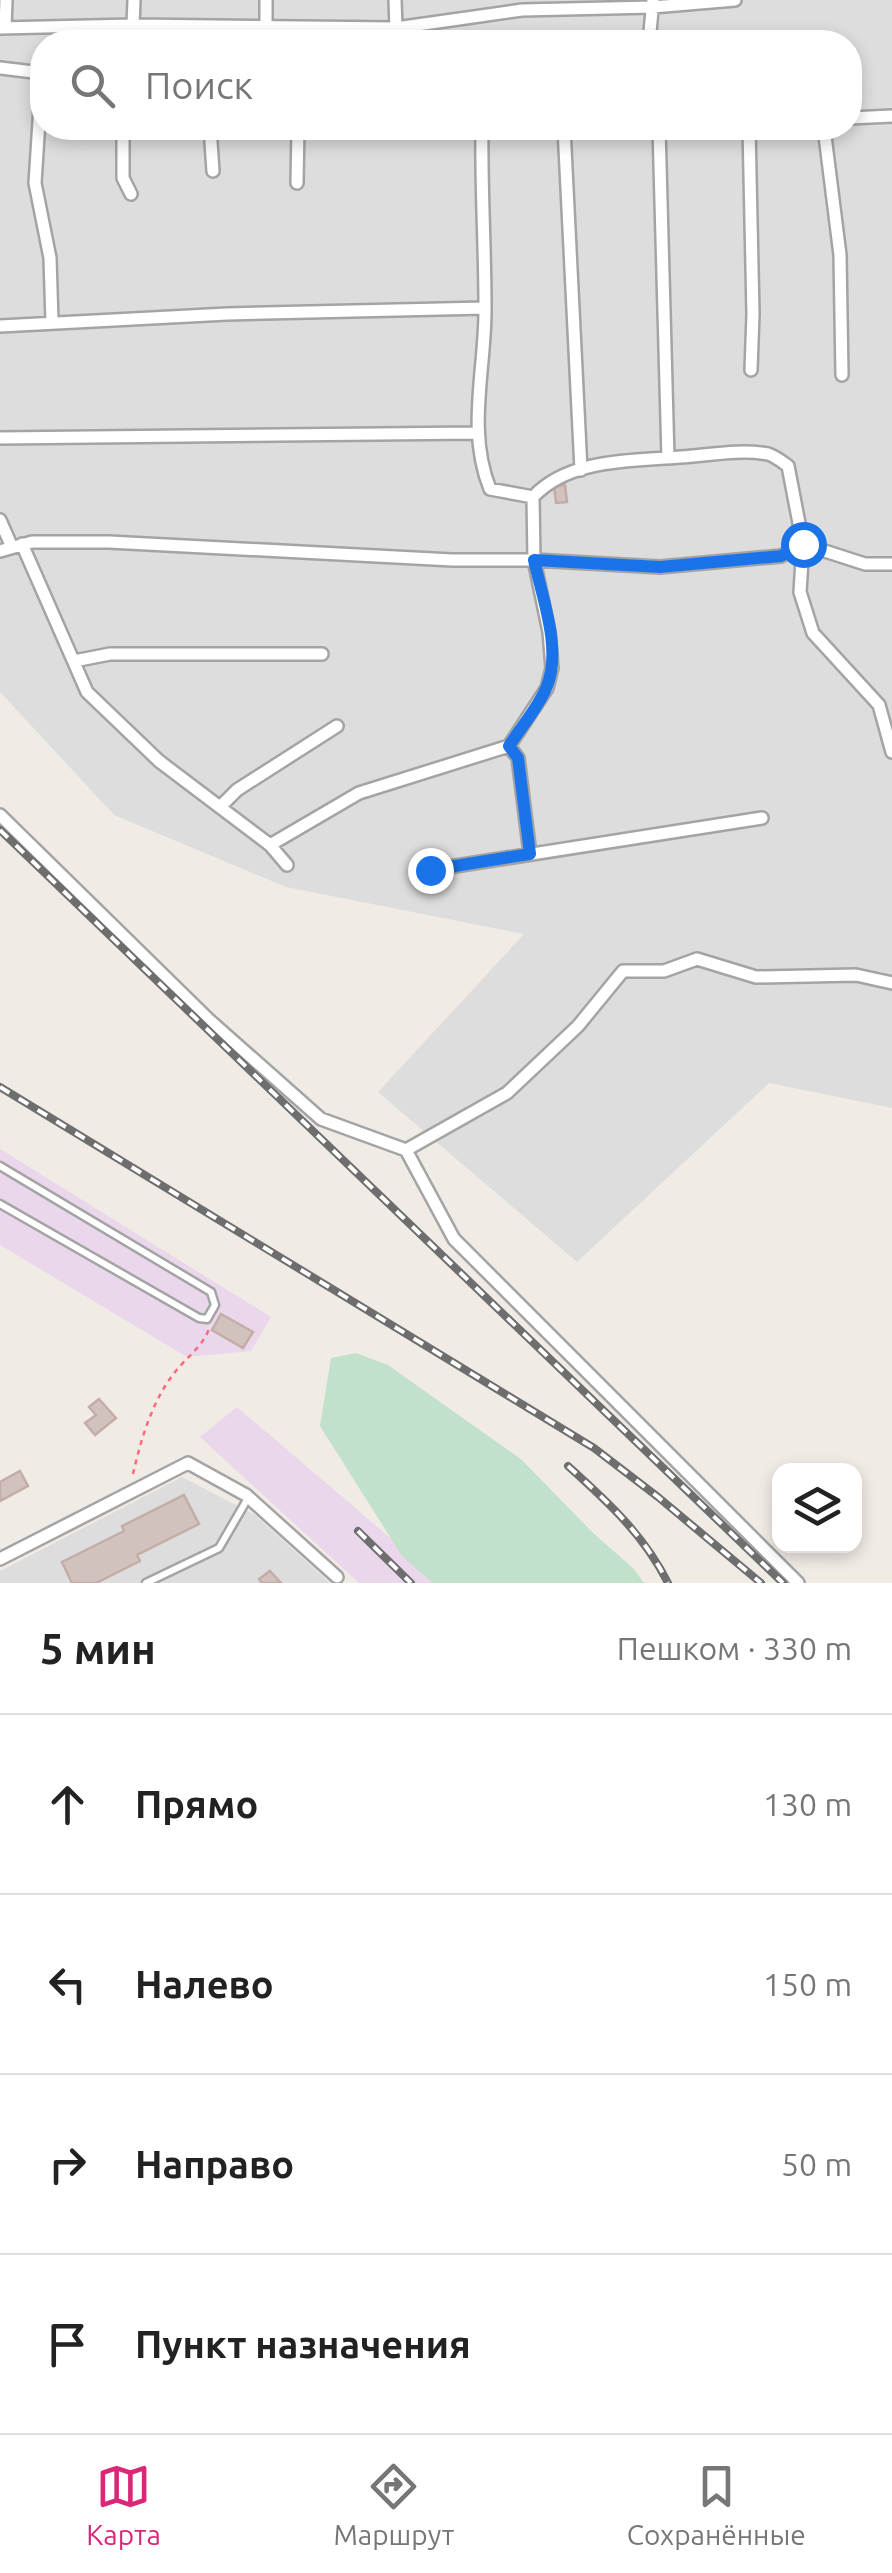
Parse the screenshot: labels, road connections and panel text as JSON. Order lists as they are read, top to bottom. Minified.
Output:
{"page":{"search":"Поиск","heading":["5 мин","Пешком · 330 m"],"list":[["Прямо","130 m"],["Налево","150 m"],["Направо","50 m"],"Пункт назначения"],"nav":["Карта","Маршрут","Сохранённые"]}}
